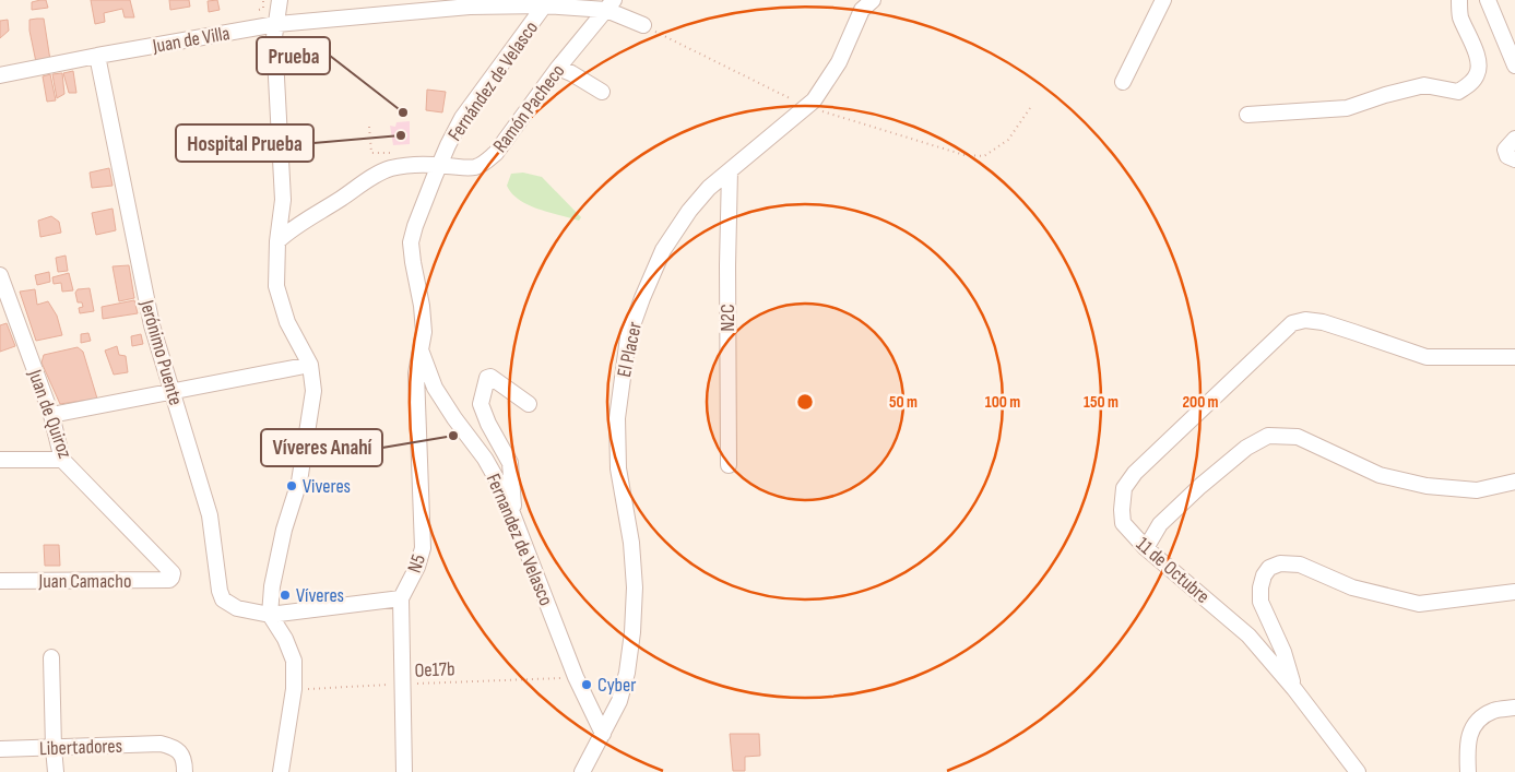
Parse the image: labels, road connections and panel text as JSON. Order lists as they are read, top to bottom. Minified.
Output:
{"streets":{"street":["Juan de Villa","Fernández de Velasco","Ramón Pacheco","N2C","El Placer","Jerónimo Puente","Juan de Quiroz","Fernandez de Velasco","N5","11 de Octubre","Juan Camacho","Libertadores"],"path":["Oe17b"]},"crossings":[["Juan de Villa","Fernández de Velasco"],["Juan de Villa","Ramón Pacheco"],["Juan de Villa","Jerónimo Puente"],["Fernández de Velasco","Ramón Pacheco"],["Fernández de Velasco","Fernandez de Velasco"],["Fernández de Velasco","N5"],["N2C","El Placer"],["El Placer","Fernandez de Velasco"],["Juan de Quiroz","Juan Camacho"],["Fernandez de Velasco","N5"],["Fernandez de Velasco","Oe17b"],["N5","Oe17b"]],"places":["Prueba","Hospital Prueba","Víveres Anahí","Viveres","Víveres","Cyber"],"rings":["50 m","100 m","150 m","200 m"]}
